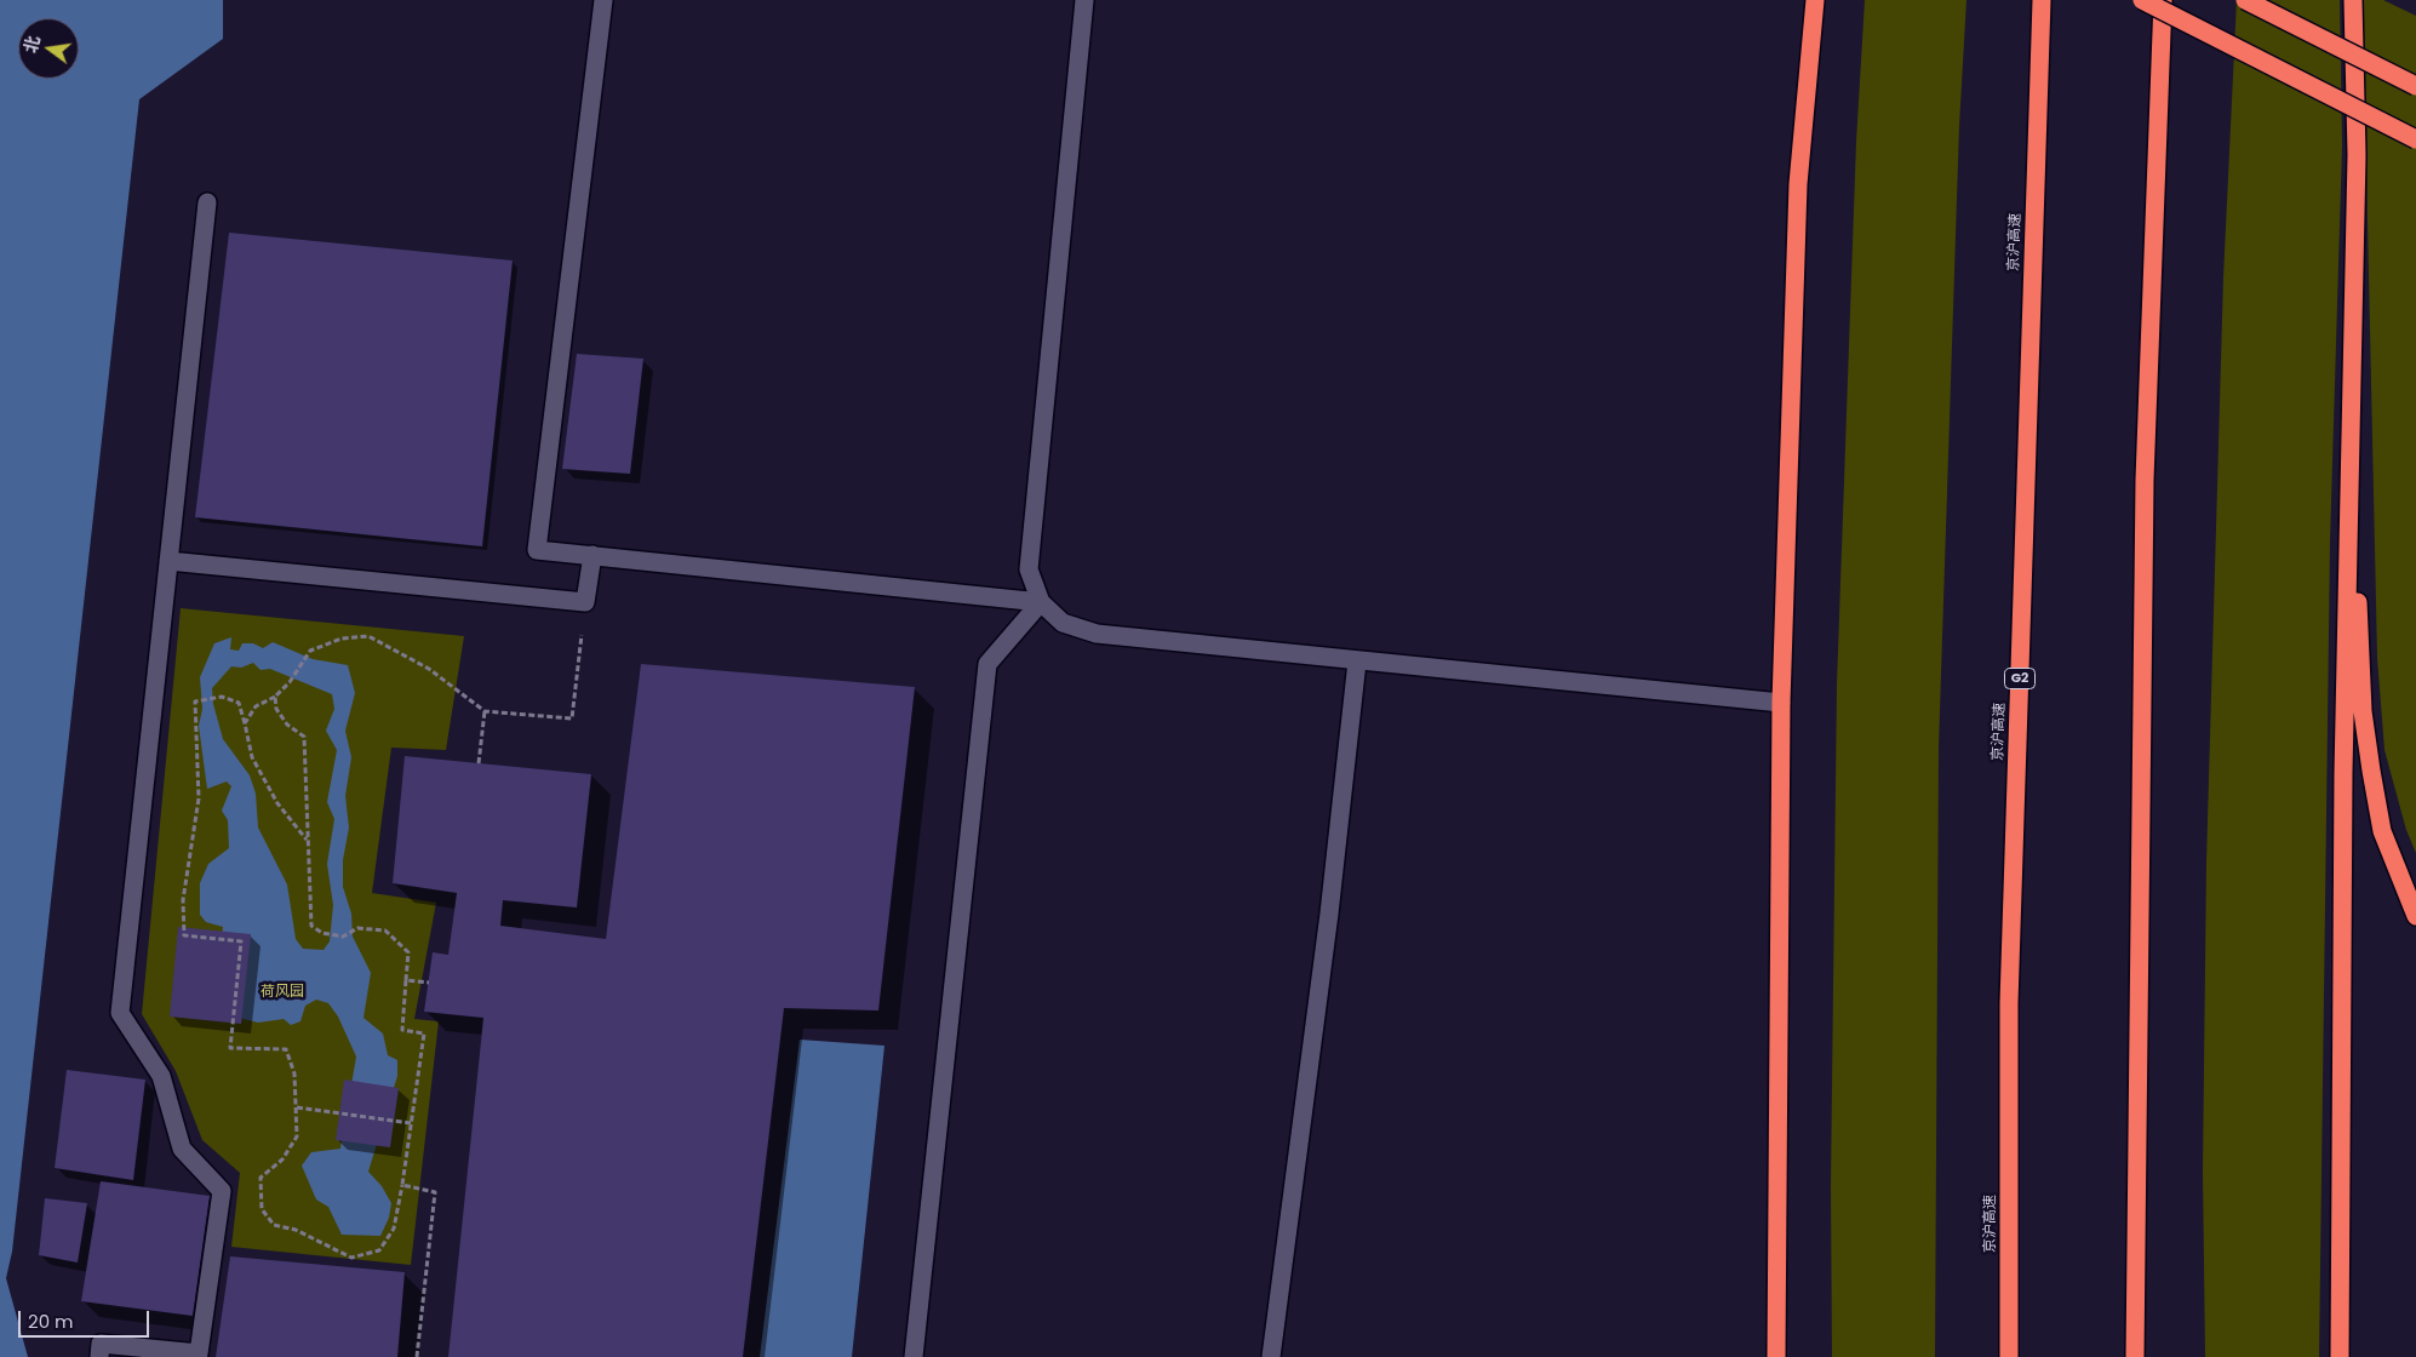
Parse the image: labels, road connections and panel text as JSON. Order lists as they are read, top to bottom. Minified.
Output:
{"streets":{"highway":["京沪高速","G2"]},"parks":["荷风园"],"scale_bar":"20 m","north":"left"}
